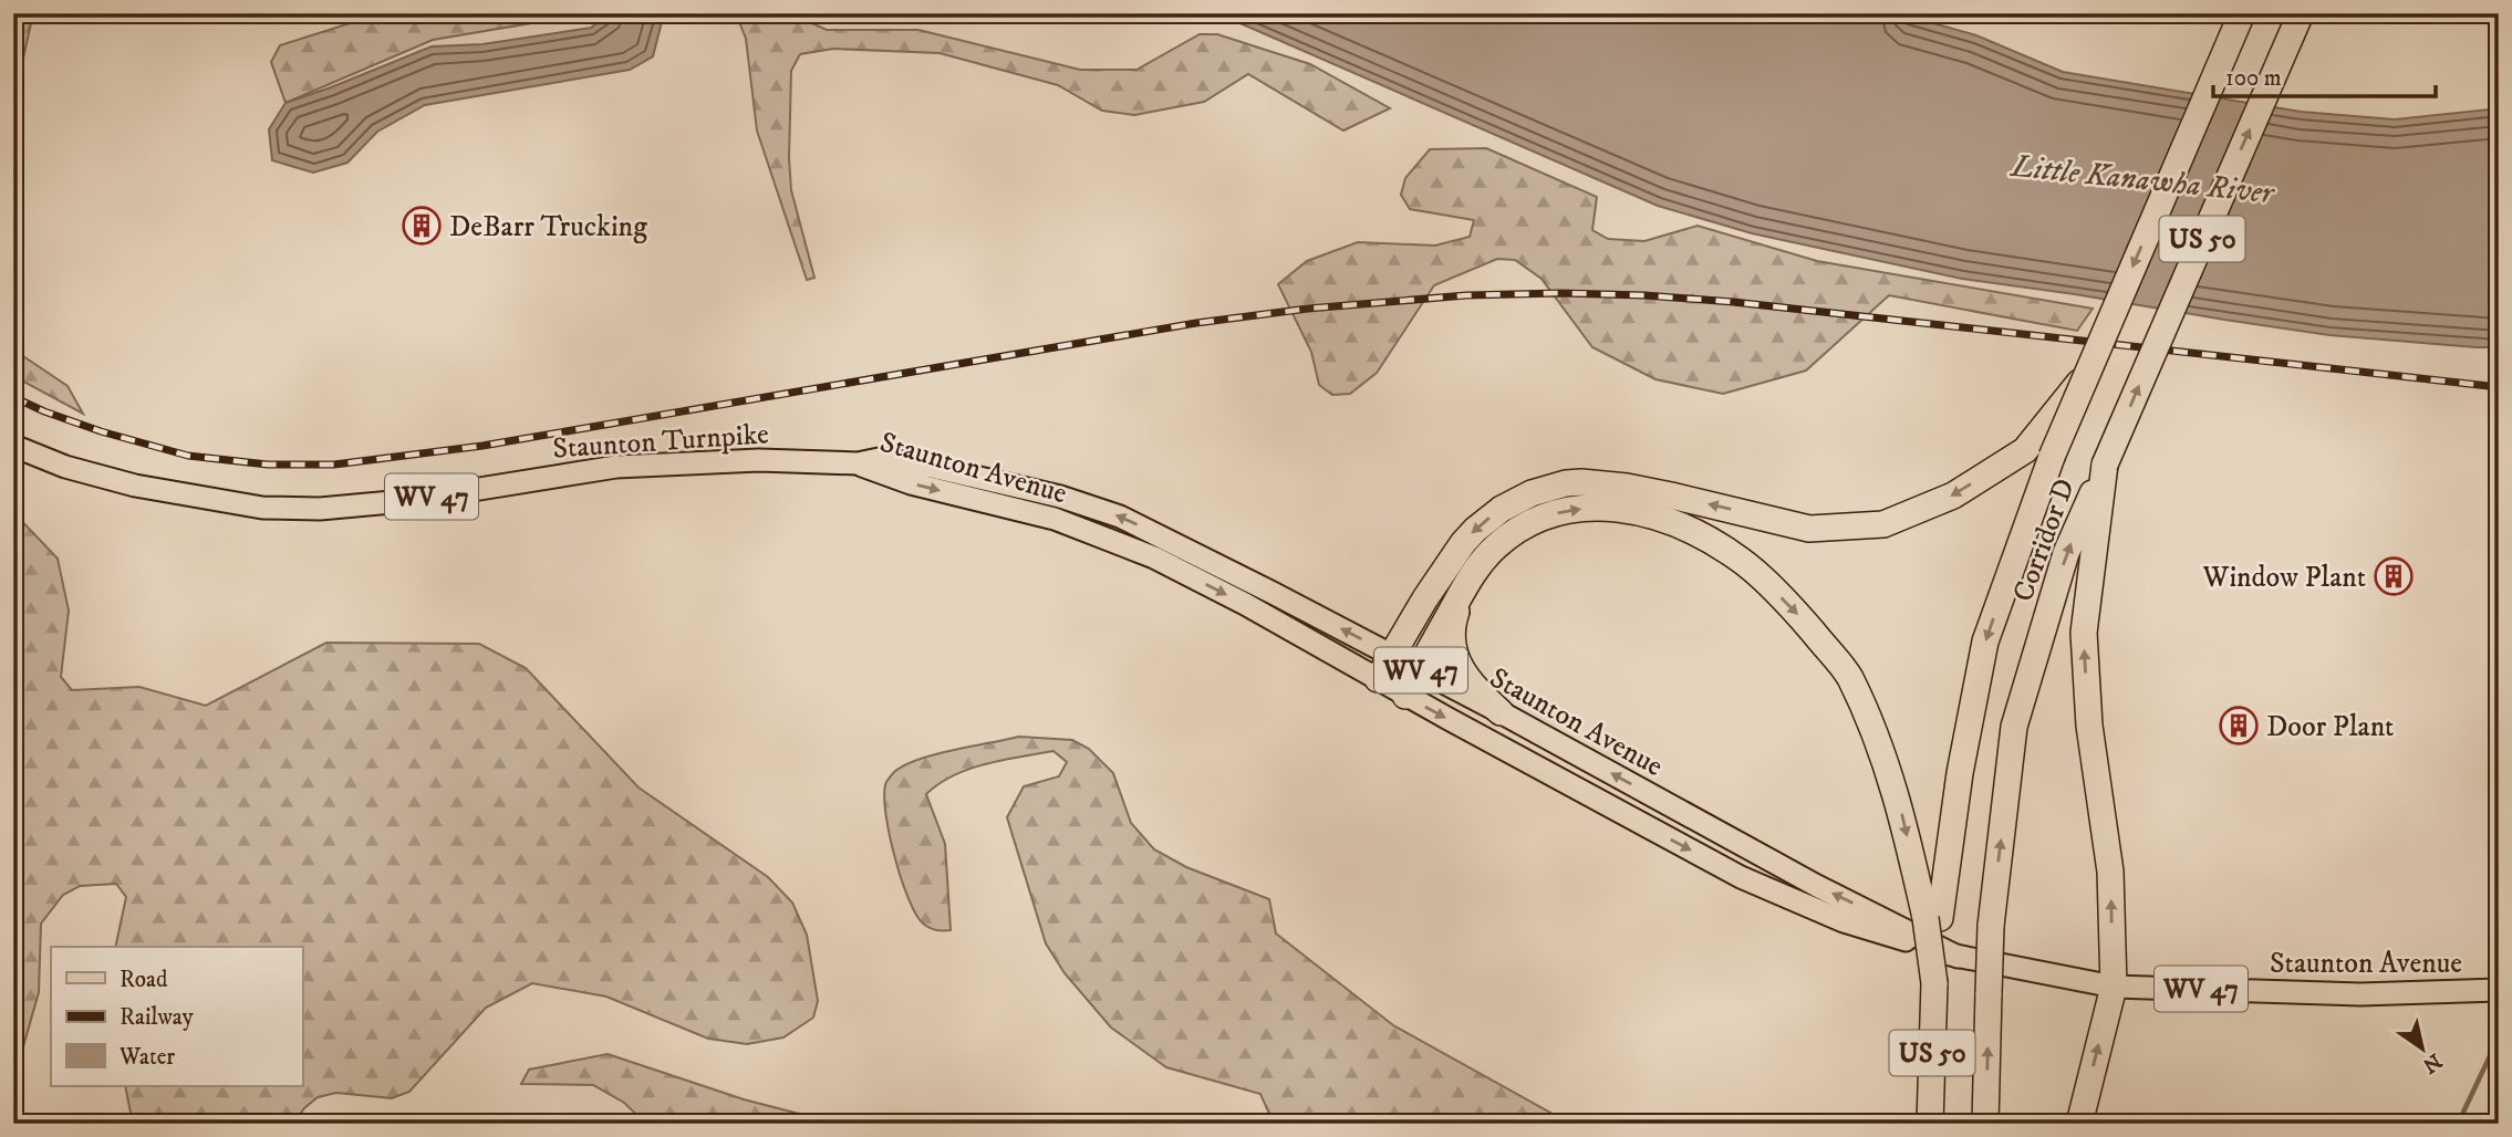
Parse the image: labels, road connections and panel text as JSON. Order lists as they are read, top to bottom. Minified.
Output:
{"streets":{"highway":["US 50","Corridor D"],"main road":["Staunton Turnpike","Staunton Avenue","WV 47"]},"crossings":[["US 50","Corridor D"],["Staunton Turnpike","Staunton Avenue"]],"water":["Little Kanawha River"],"places":{"building":["DeBarr Trucking","Window Plant","Door Plant"]},"legend":["Road","Railway","Water"],"scale_bar":"100 m","north":"bottom right"}
